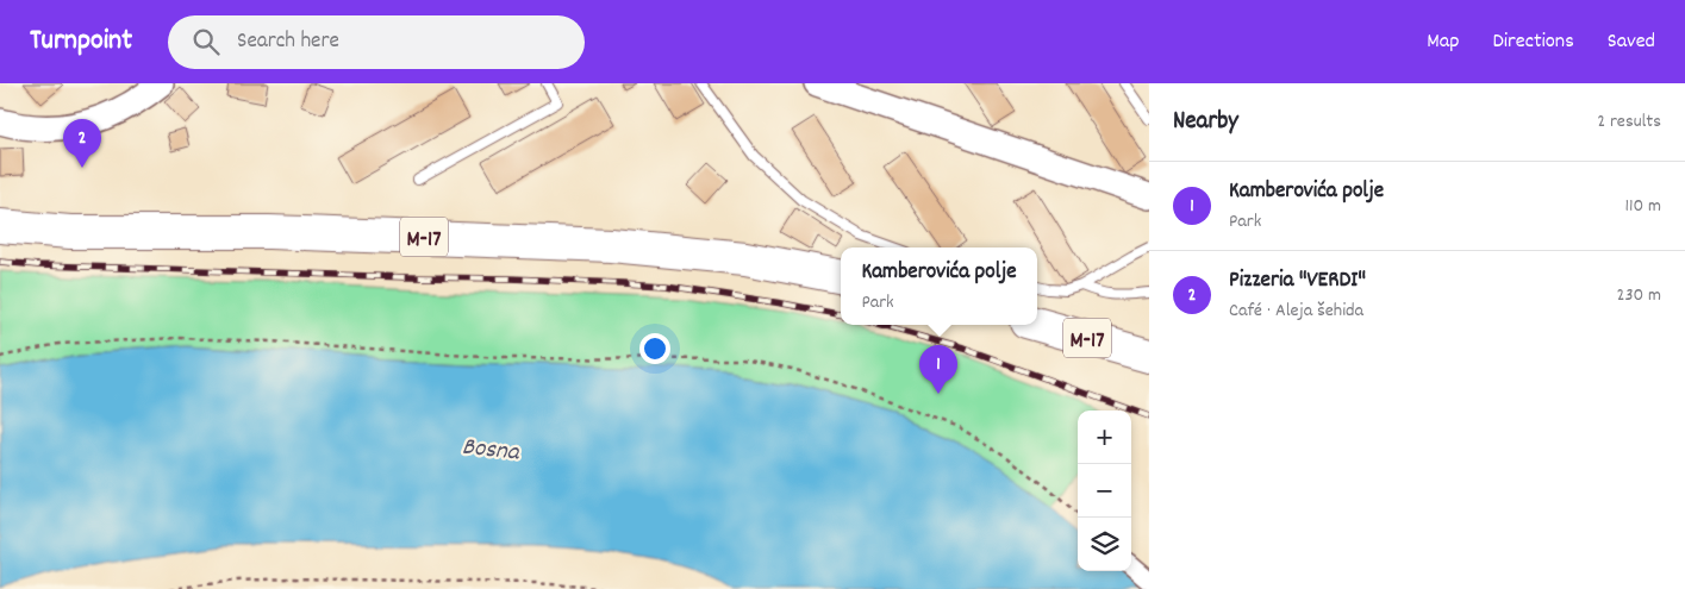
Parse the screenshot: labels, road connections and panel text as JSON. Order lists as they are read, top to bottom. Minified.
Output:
{"streets":{"highway":["M-17"]},"water":["Bosna"],"page":{"header":"Turnpoint","search":"Search here","nav":["Map","Directions","Saved"],"heading":["Nearby","2 results"],"pins":["2","1"],"list":[{"mark":"1","name":"Kamberovića polje","note":"Park","value":"110 m"},{"mark":"2","name":"Pizzeria \"VERDI\"","note":"Café · Aleja šehida","value":"230 m"}],"popup":["Kamberovića polje","Park"],"map_buttons":["+","−"]}}
